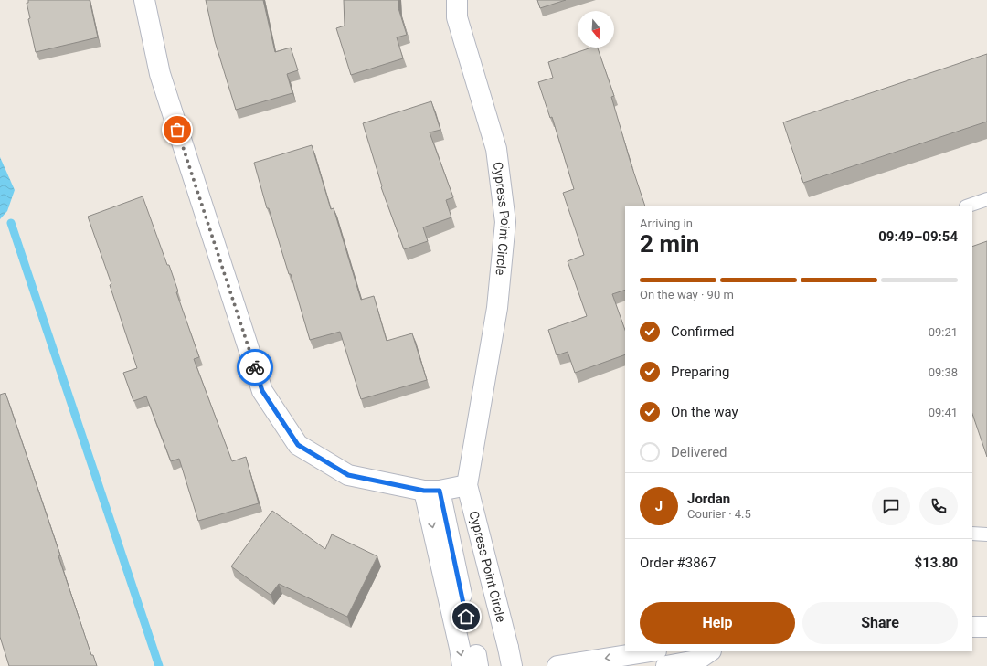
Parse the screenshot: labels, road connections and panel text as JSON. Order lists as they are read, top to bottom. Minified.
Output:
{"streets":{"street":["Cypress Point Circle"]},"north":"bottom","page":{"heading":["2 min","Arriving in","09:49–09:54"],"panel":["Jordan","Courier · 4.5","Order #3867","$13.80"],"bar":"On the way · 90 m","list":[["Confirmed","09:21"],["Preparing","09:38"],["On the way","09:41"],"Delivered"],"round":"J","buttons":["Help","Share"]}}
